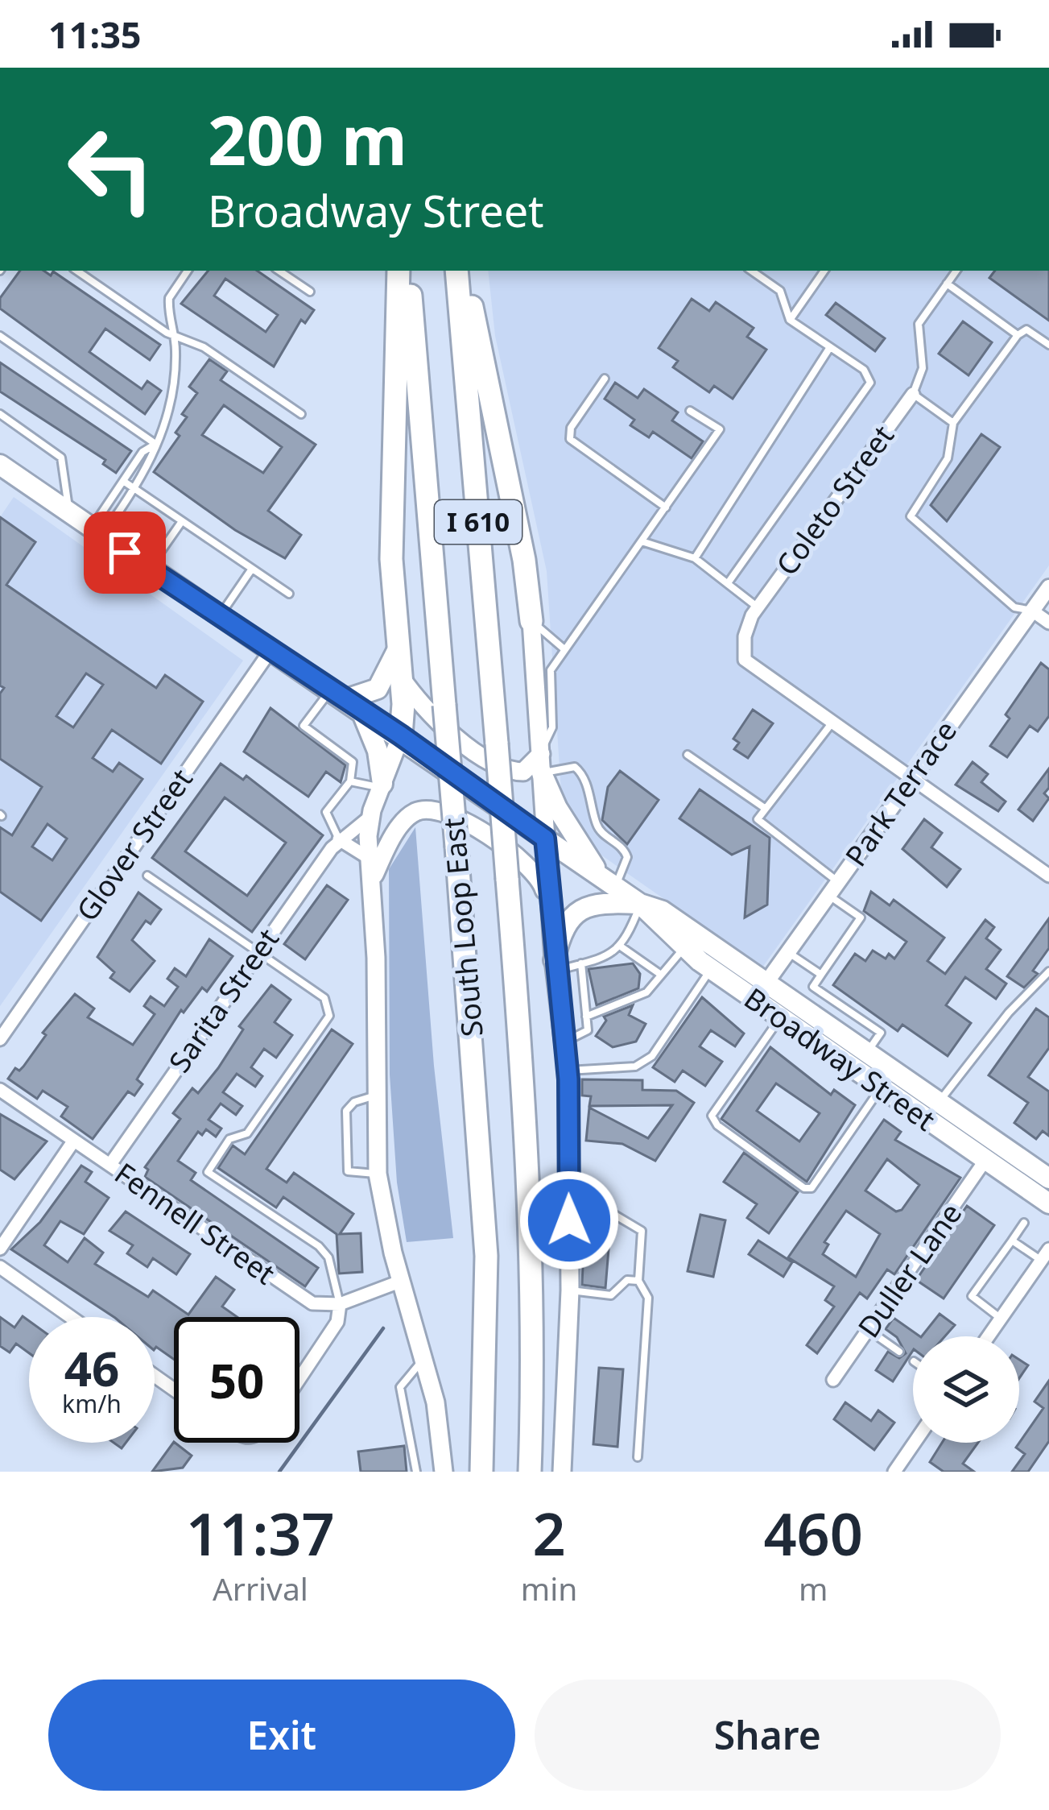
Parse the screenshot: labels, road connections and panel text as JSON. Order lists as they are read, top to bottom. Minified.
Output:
{"streets":{"highway":["I 610","South Loop East"],"main road":["Broadway Street"],"street":["Coleto Street","Park Terrace","Glover Street","Sarita Street","Fennell Street","Duller Lane"]},"crossings":[["Park Terrace","Broadway Street"],["Glover Street","Broadway Street"],["Sarita Street","Fennell Street"],["Broadway Street","Duller Lane"]],"page":{"status":"11:35","turn":["200 m","Broadway Street"],"speed":"46 km/h","limit":"50","eta":["11:37","Arrival","2","min","460","m"],"buttons":["Exit","Share"]}}
